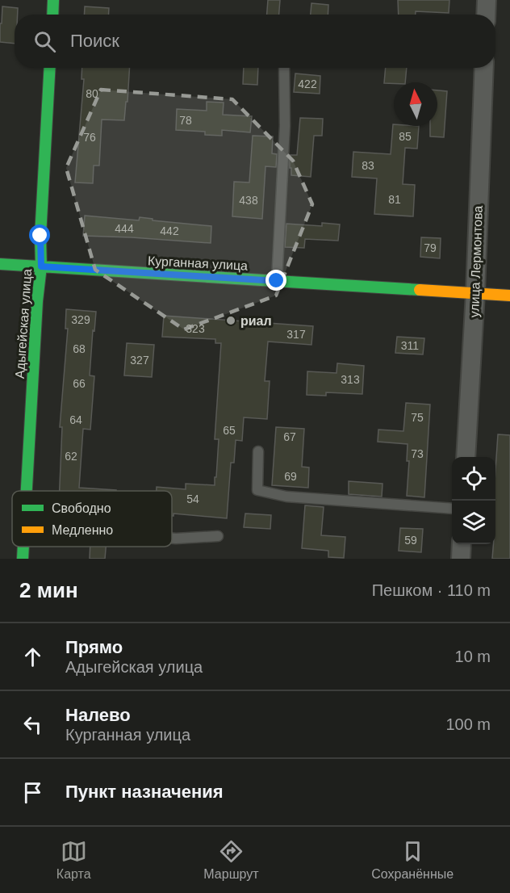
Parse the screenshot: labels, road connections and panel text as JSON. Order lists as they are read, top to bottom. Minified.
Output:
{"streets":{"main road":["Курганная улица","Адыгейская улица"],"street":["улица Лермонтова"]},"crossings":[["улица Лермонтова","Курганная улица"],["Курганная улица","Адыгейская улица"]],"places":["риал"],"house_numbers":["422","80","78","85","76","83","81","438","444","442","79","329","323","317","311","68","327","313","66","75","64","65","67","73","62","69","54","59"],"legend":["Свободно","Медленно"],"north":"top","page":{"search":"Поиск","heading":["2 мин","Пешком · 110 m"],"list":[["Прямо","Адыгейская улица","10 m"],["Налево","Курганная улица","100 m"],"Пункт назначения"],"nav":["Карта","Маршрут","Сохранённые"]}}
